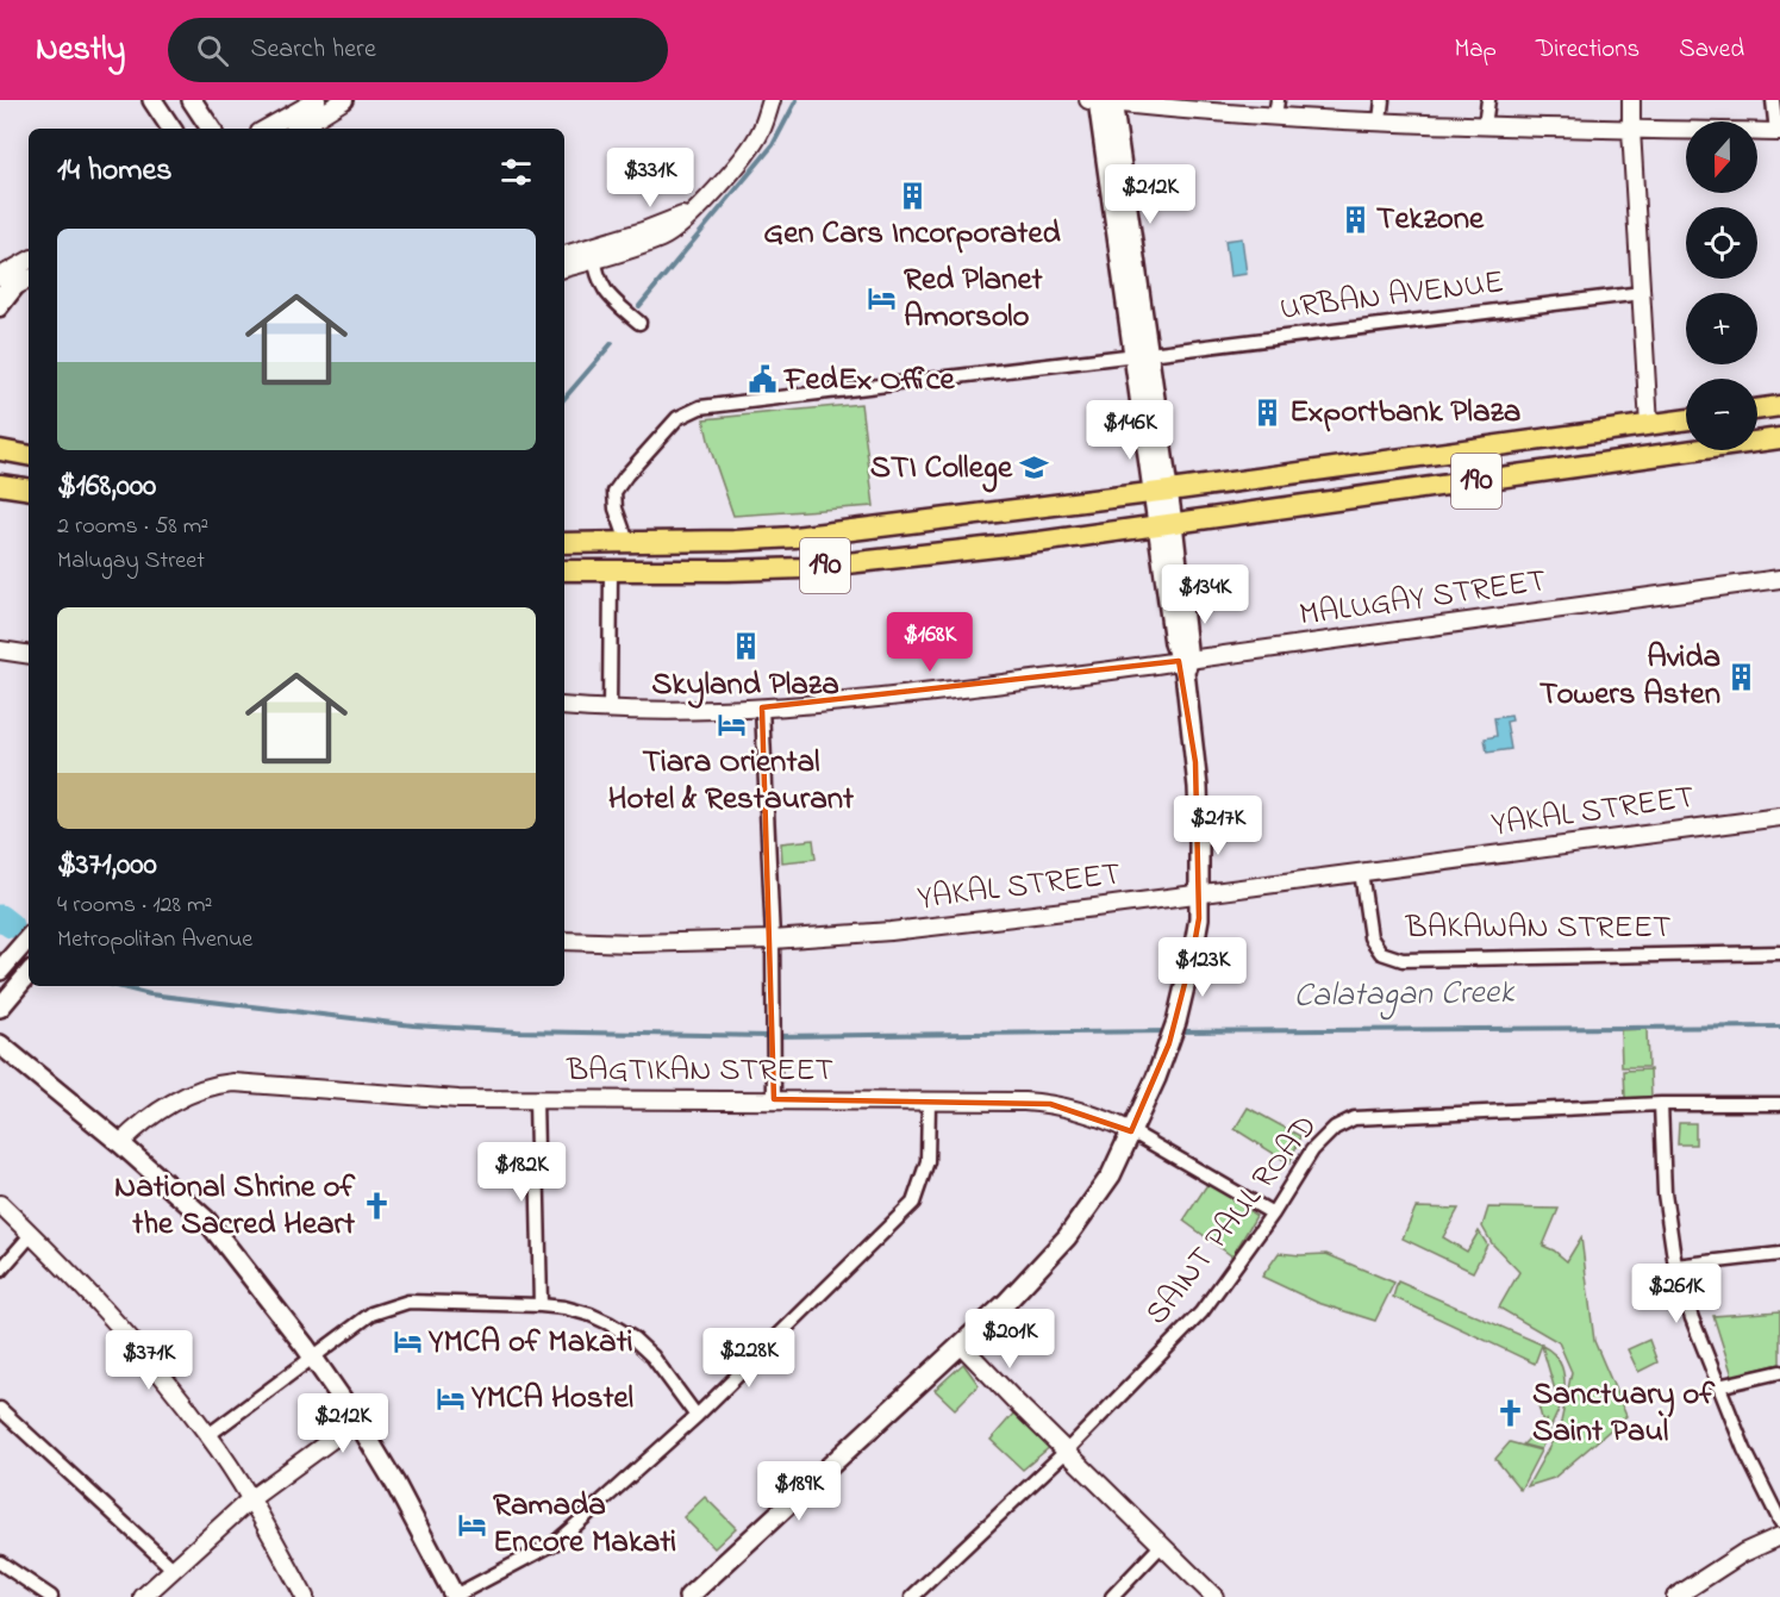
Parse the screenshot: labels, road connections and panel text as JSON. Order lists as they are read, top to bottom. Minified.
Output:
{"streets":{"main road":["190"],"street":["URBAN AVENUE","MALUGAY STREET","YAKAL STREET","BAKAWAN STREET","BAGTIKAN STREET","SAINT PAUL ROAD"]},"crossings":[["URBAN AVENUE","190"],["YAKAL STREET","BAKAWAN STREET"],["BAGTIKAN STREET","SAINT PAUL ROAD"]],"water":["Calatagan Creek"],"places":{"building":["Gen Cars Incorporated","Tekzone","Exportbank Plaza","Skyland Plaza","Avida Towers Asten"],"hotel":["Red Planet Amorsolo","Tiara Oriental Hotel & Restaurant","YMCA of Makati","YMCA Hostel","Ramada Encore Makati"],"public building":["FedEx Office"],"school or university":["STI College"],"church":["National Shrine of the Sacred Heart","Sanctuary of Saint Paul"]},"north":"bottom","page":{"header":"Nestly","search":"Search here","nav":["Map","Directions","Saved"],"map_buttons":["+","−"],"heading":"14 homes","price":["$331K","$212K","$146K","$134K","$168K","$217K","$123K","$182K","$261K","$201K","$228K","$371K","$212K","$189K"],"list":[{"name":"$168,000","note":"2 rooms · 58 m² · Malugay Street"},{"name":"$371,000","note":"4 rooms · 128 m² · Metropolitan Avenue"}]}}
